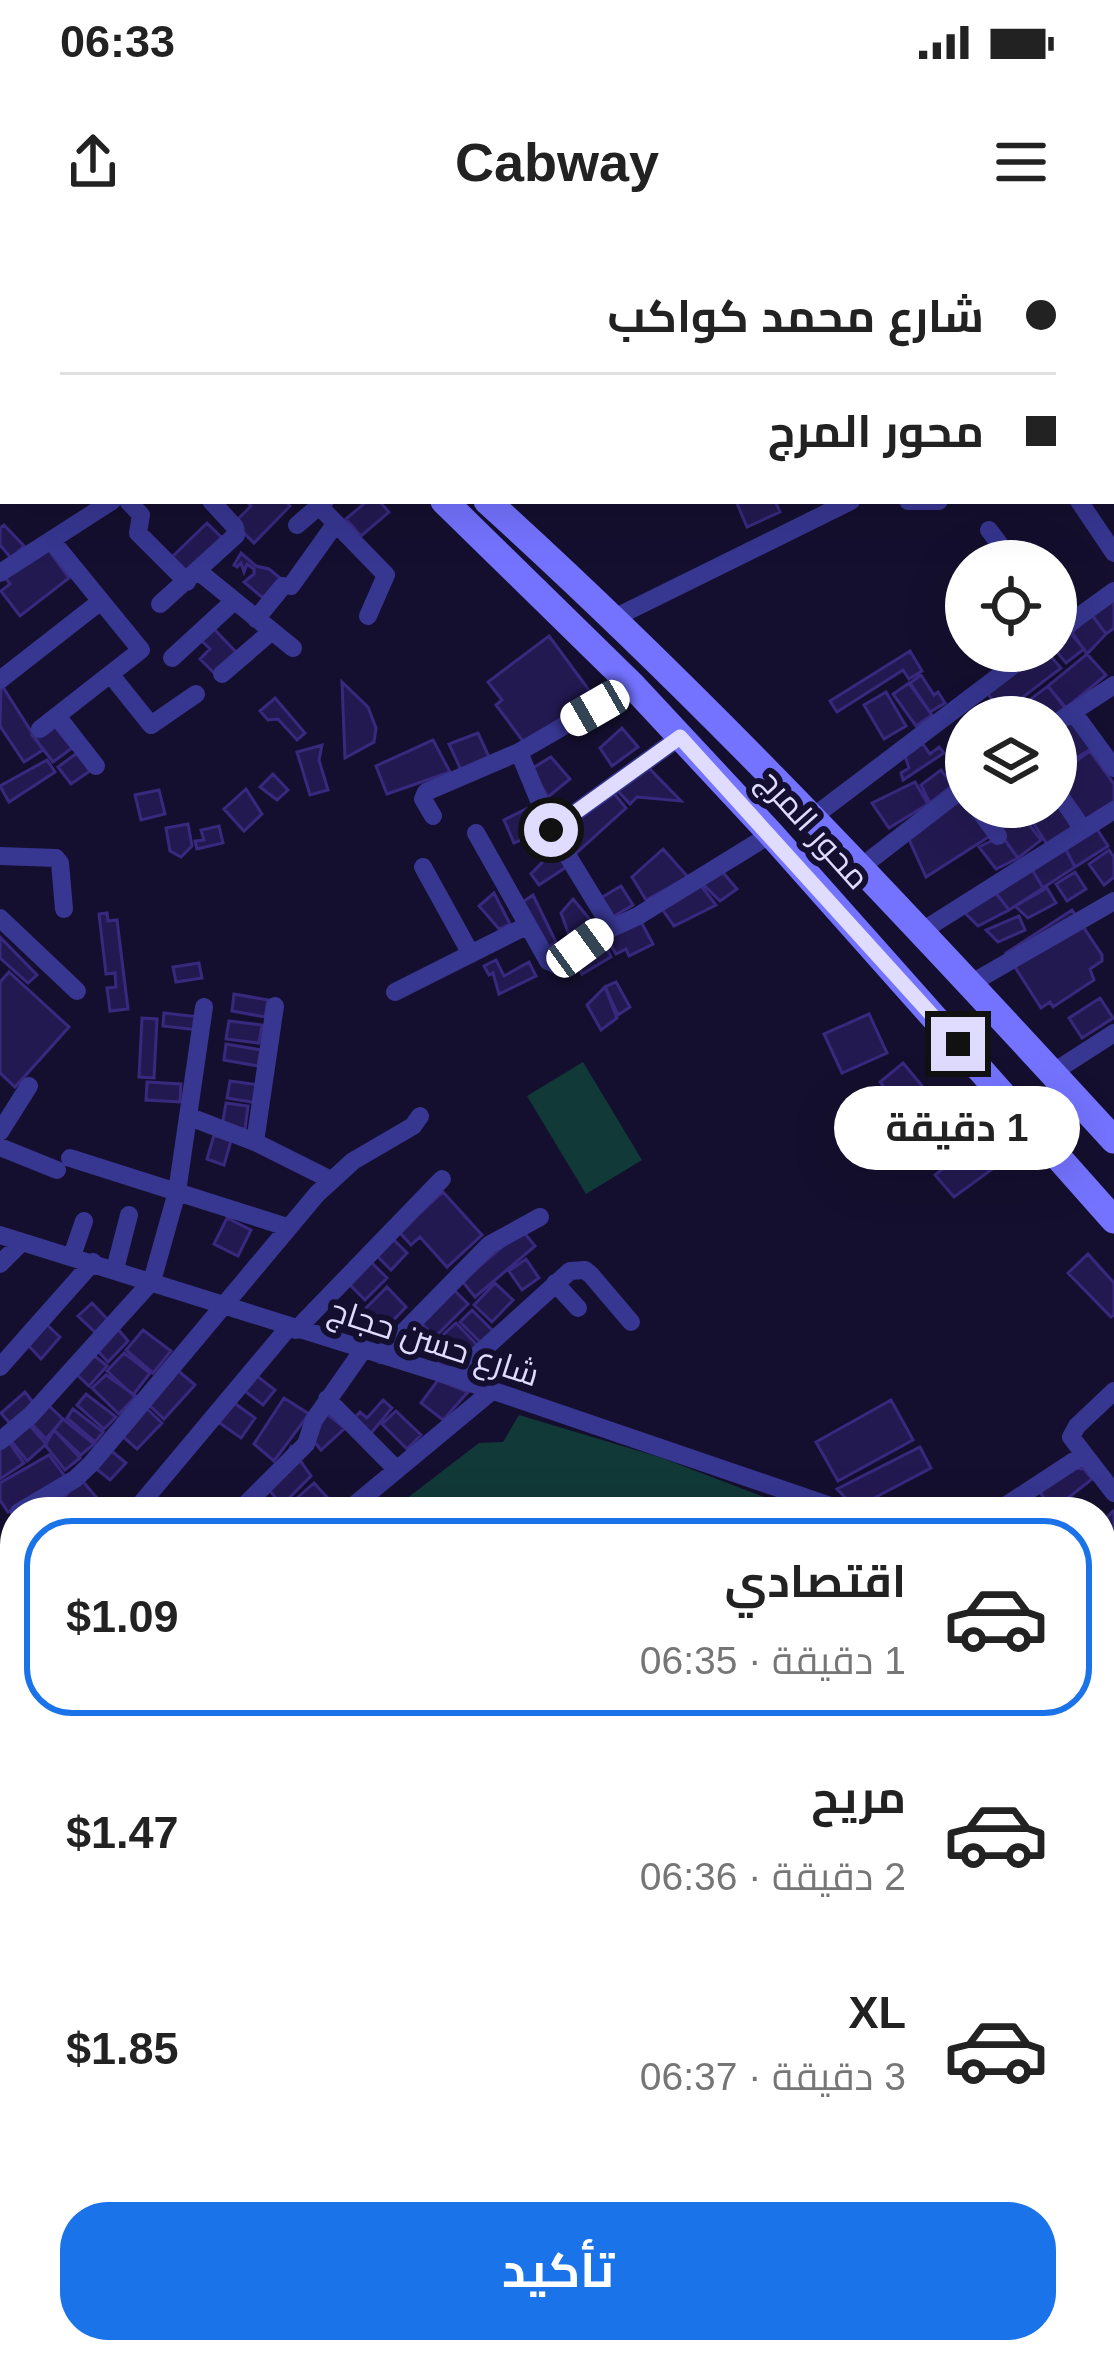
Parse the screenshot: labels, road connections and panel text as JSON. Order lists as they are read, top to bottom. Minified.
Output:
{"streets":{"main road":["محور المرج"],"street":["شارع حسن حجاج"]},"page":{"status":"06:33","header":"Cabway","banner":["شارع محمد كواكب","محور المرج"],"bubble":"1 دقيقة","list":[{"name":"اقتصادي","note":"1 دقيقة · 06:35","value":"$1.09"},{"name":"مريح","note":"2 دقيقة · 06:36","value":"$1.47"},{"name":"XL","note":"3 دقيقة · 06:37","value":"$1.85"}],"buttons":"تأكيد"}}
